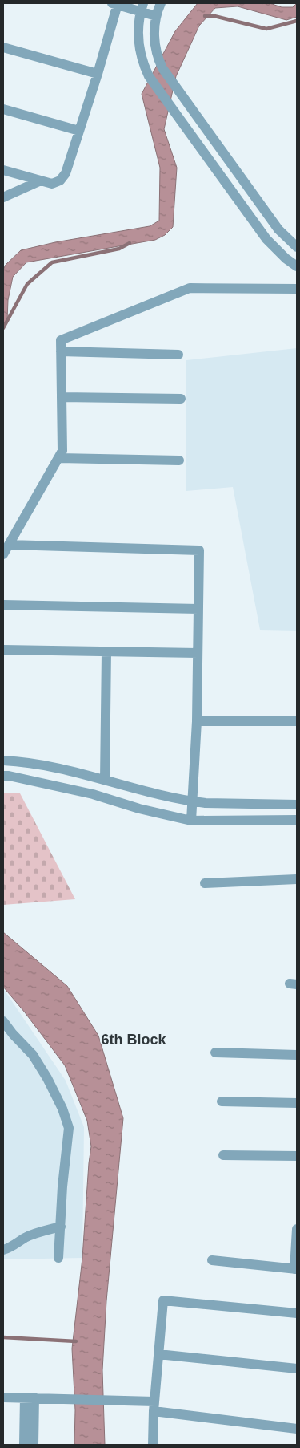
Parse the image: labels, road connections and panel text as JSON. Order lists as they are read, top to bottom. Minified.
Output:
{"districts":["6th Block"]}
